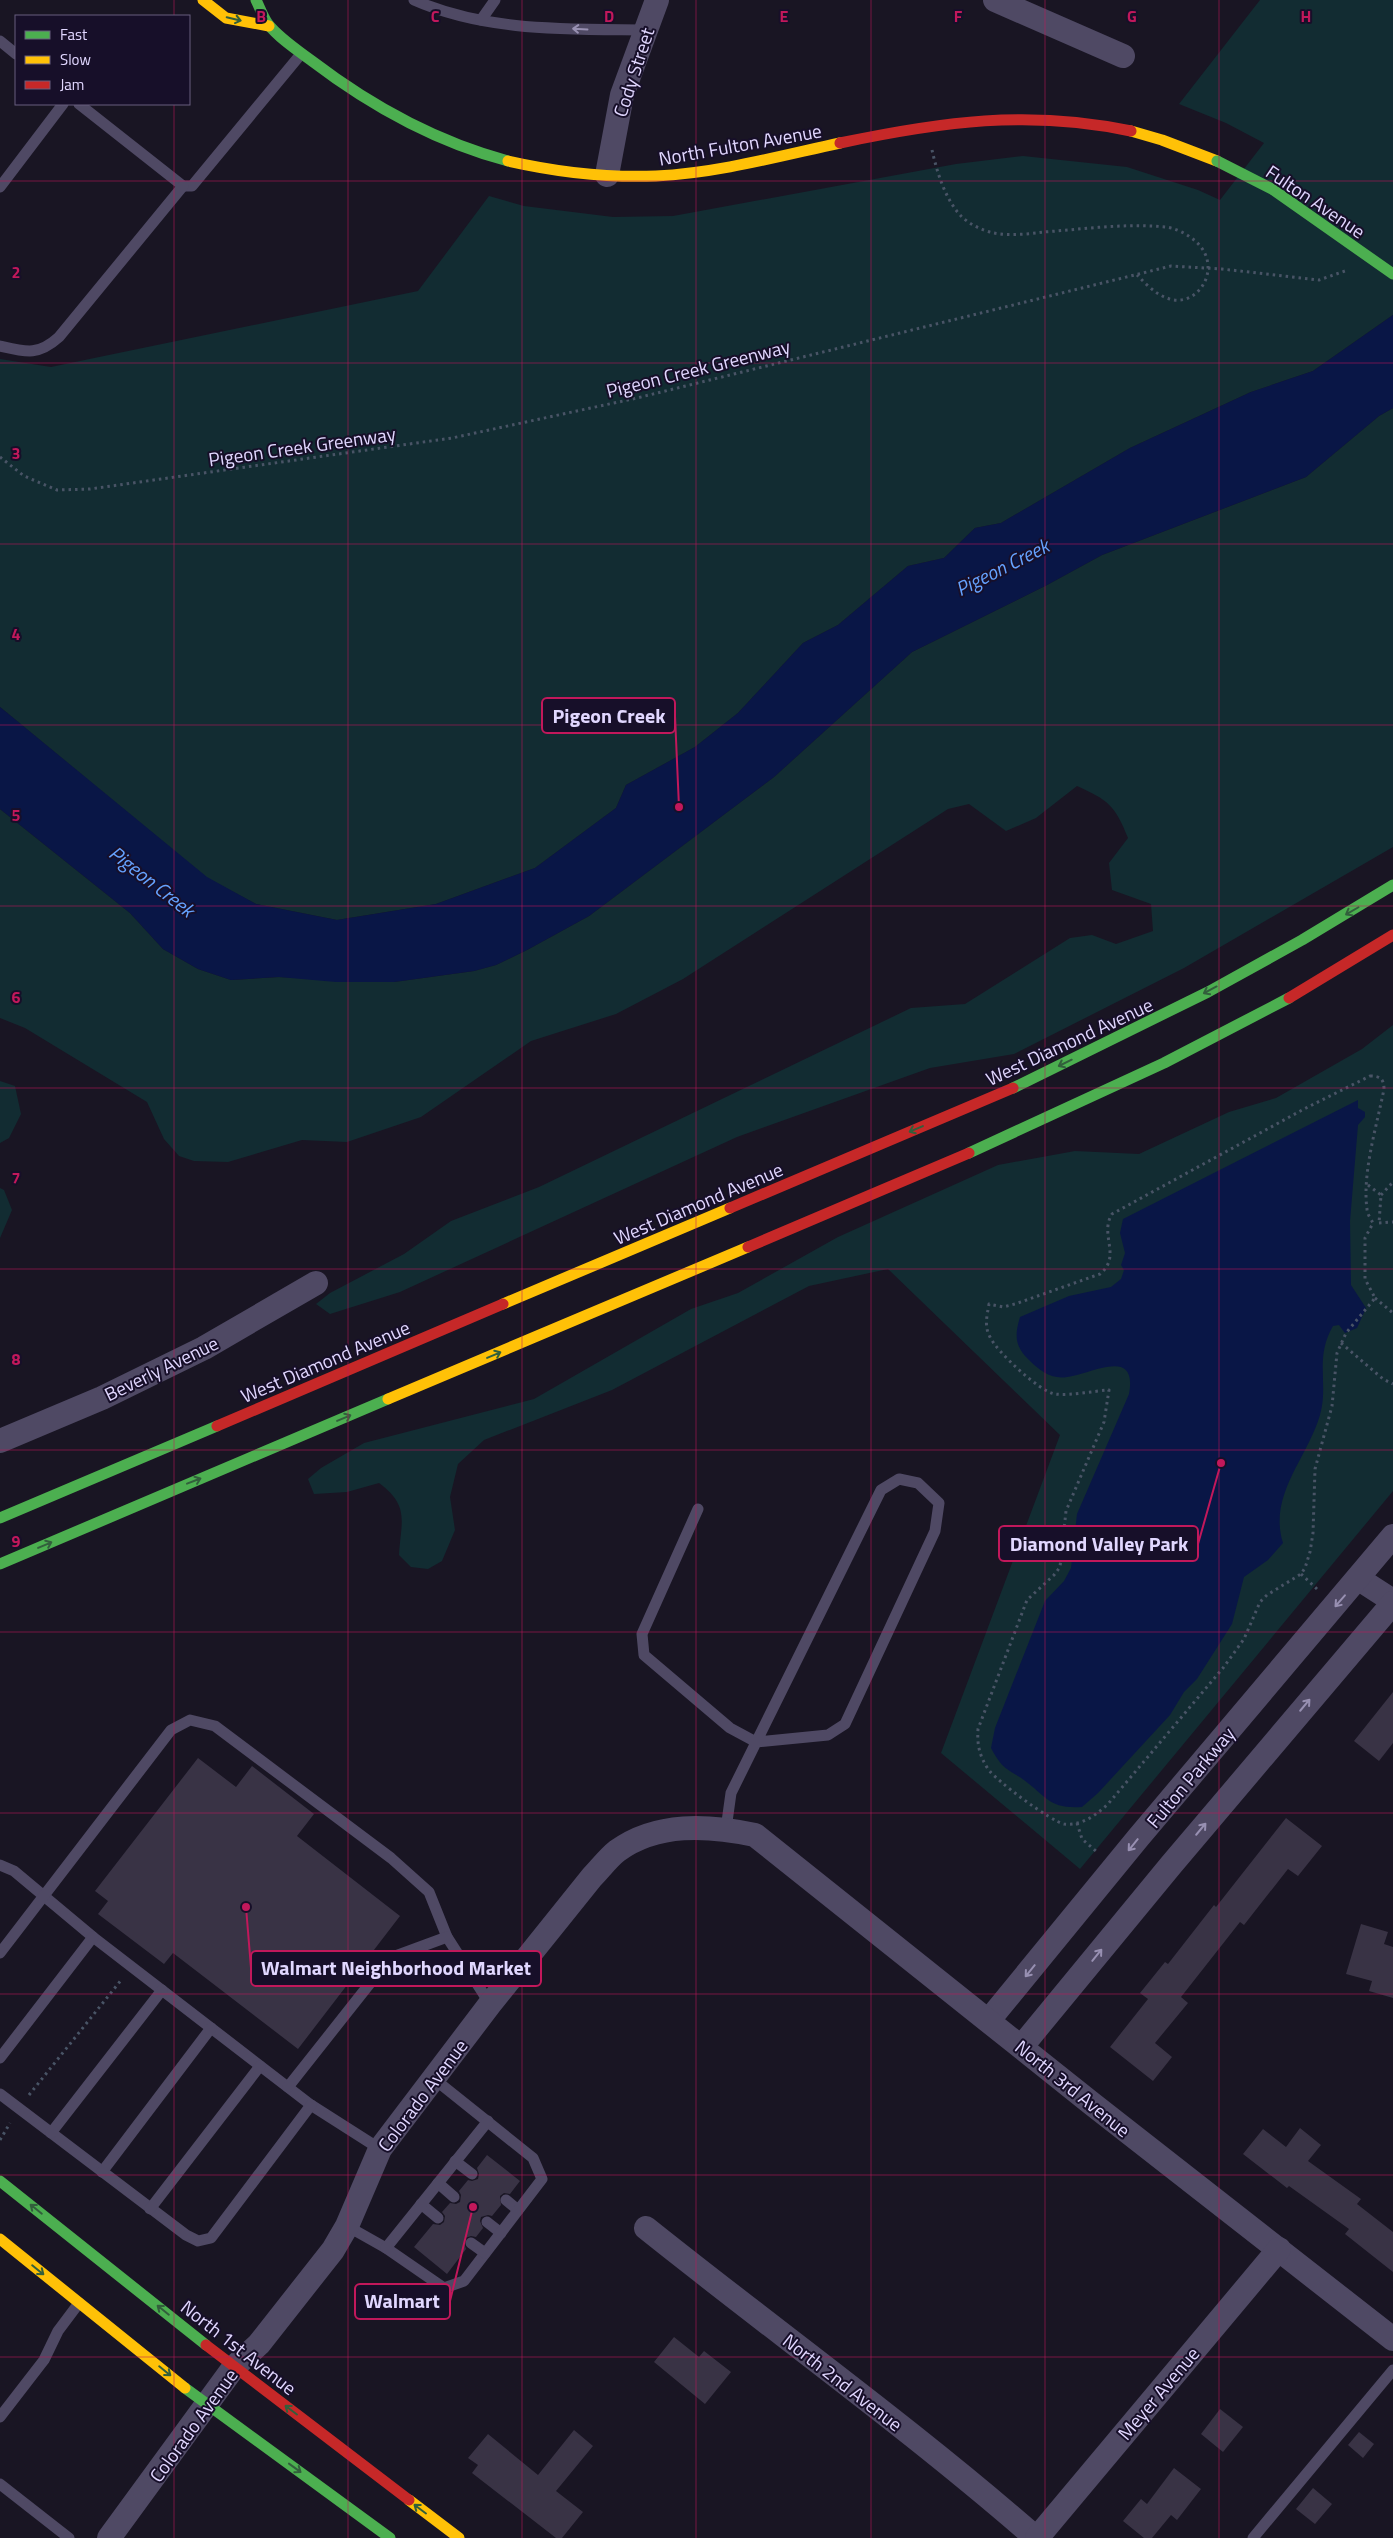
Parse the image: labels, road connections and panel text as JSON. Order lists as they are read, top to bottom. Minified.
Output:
{"streets":{"main road":["North Fulton Avenue","Fulton Avenue","West Diamond Avenue","North 1st Avenue"],"street":["Cody Street","Beverly Avenue","Fulton Parkway","North 3rd Avenue","Colorado Avenue","North 2nd Avenue","Meyer Avenue"],"path":["Pigeon Creek Greenway"]},"crossings":[["Cody Street","North Fulton Avenue"],["North Fulton Avenue","Fulton Avenue"],["Fulton Parkway","North 3rd Avenue"],["North 3rd Avenue","Colorado Avenue"],["North 3rd Avenue","Meyer Avenue"],["Colorado Avenue","North 1st Avenue"],["North 2nd Avenue","Meyer Avenue"]],"water":["Pigeon Creek"],"places":["Pigeon Creek","Diamond Valley Park","Walmart Neighborhood Market","Walmart"],"legend":["Fast","Slow","Jam"],"grid":{"columns":["B","C","D","E","F","G","H"],"rows":["2","3","4","5","6","7","8","9"]}}
